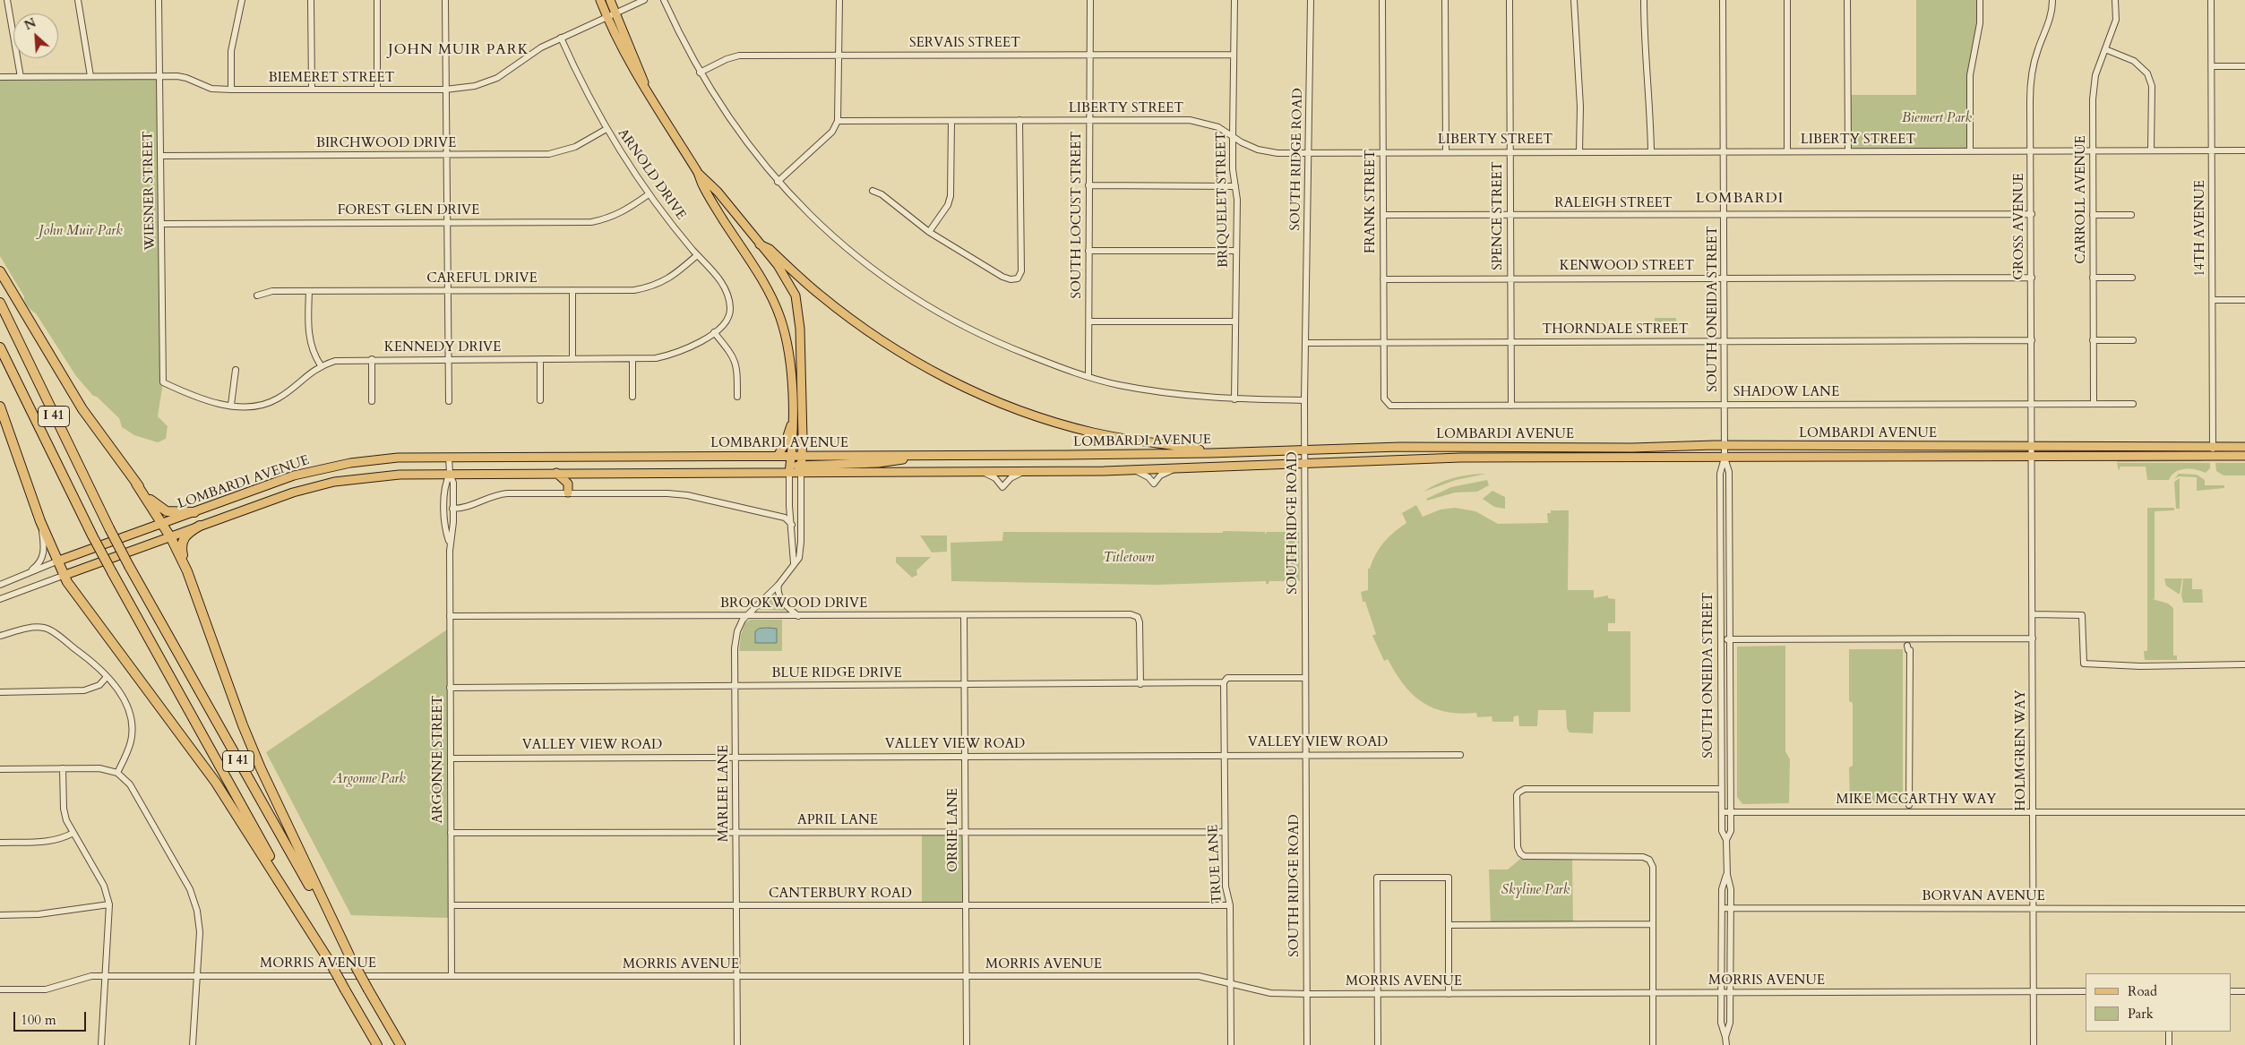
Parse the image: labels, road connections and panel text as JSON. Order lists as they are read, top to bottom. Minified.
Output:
{"streets":{"highway":["I 41"],"main road":["LOMBARDI AVENUE"],"street":["SERVAIS STREET","BIEMERET STREET","LIBERTY STREET","BIRCHWOOD DRIVE","SOUTH RIDGE ROAD","ARNOLD DRIVE","WIESNER STREET","BRIQUELET STREET","CARROLL AVENUE","FRANK STREET","RALEIGH STREET","FOREST GLEN DRIVE","SOUTH LOCUST STREET","SPENCE STREET","GROSS AVENUE","14TH AVENUE","KENWOOD STREET","CAREFUL DRIVE","SOUTH ONEIDA STREET","THORNDALE STREET","KENNEDY DRIVE","SHADOW LANE","BROOKWOOD DRIVE","BLUE RIDGE DRIVE","VALLEY VIEW ROAD","HOLMGREN WAY","ARGONNE STREET","MARLEE LANE","MIKE MCCARTHY WAY","APRIL LANE","ORRIE LANE","TRUE LANE","CANTERBURY ROAD","BORVAN AVENUE","MORRIS AVENUE"]},"crossings":[["SERVAIS STREET","BRIQUELET STREET"],["SERVAIS STREET","SOUTH LOCUST STREET"],["BIEMERET STREET","ARNOLD DRIVE"],["BIEMERET STREET","WIESNER STREET"],["LIBERTY STREET","SOUTH RIDGE ROAD"],["LIBERTY STREET","BRIQUELET STREET"],["LIBERTY STREET","CARROLL AVENUE"],["LIBERTY STREET","FRANK STREET"],["LIBERTY STREET","SOUTH LOCUST STREET"],["LIBERTY STREET","SPENCE STREET"],["LIBERTY STREET","GROSS AVENUE"],["LIBERTY STREET","14TH AVENUE"],["LIBERTY STREET","SOUTH ONEIDA STREET"],["BIRCHWOOD DRIVE","ARNOLD DRIVE"],["BIRCHWOOD DRIVE","WIESNER STREET"],["SOUTH RIDGE ROAD","THORNDALE STREET"],["SOUTH RIDGE ROAD","LOMBARDI AVENUE"],["SOUTH RIDGE ROAD","BLUE RIDGE DRIVE"],["SOUTH RIDGE ROAD","VALLEY VIEW ROAD"],["SOUTH RIDGE ROAD","MORRIS AVENUE"],["ARNOLD DRIVE","FOREST GLEN DRIVE"],["ARNOLD DRIVE","CAREFUL DRIVE"],["ARNOLD DRIVE","KENNEDY DRIVE"],["WIESNER STREET","FOREST GLEN DRIVE"],["WIESNER STREET","KENNEDY DRIVE"],["CARROLL AVENUE","SHADOW LANE"],["FRANK STREET","RALEIGH STREET"],["FRANK STREET","KENWOOD STREET"],["FRANK STREET","THORNDALE STREET"],["FRANK STREET","SHADOW LANE"],["RALEIGH STREET","SPENCE STREET"],["RALEIGH STREET","GROSS AVENUE"],["RALEIGH STREET","SOUTH ONEIDA STREET"],["SPENCE STREET","KENWOOD STREET"],["SPENCE STREET","THORNDALE STREET"],["SPENCE STREET","SHADOW LANE"],["GROSS AVENUE","KENWOOD STREET"],["GROSS AVENUE","THORNDALE STREET"],["GROSS AVENUE","SHADOW LANE"],["GROSS AVENUE","LOMBARDI AVENUE"],["GROSS AVENUE","HOLMGREN WAY"],["14TH AVENUE","LOMBARDI AVENUE"],["KENWOOD STREET","SOUTH ONEIDA STREET"],["SOUTH ONEIDA STREET","THORNDALE STREET"],["SOUTH ONEIDA STREET","SHADOW LANE"],["SOUTH ONEIDA STREET","LOMBARDI AVENUE"],["SOUTH ONEIDA STREET","MIKE MCCARTHY WAY"],["SOUTH ONEIDA STREET","BORVAN AVENUE"],["SOUTH ONEIDA STREET","MORRIS AVENUE"],["LOMBARDI AVENUE","HOLMGREN WAY"],["LOMBARDI AVENUE","ARGONNE STREET"],["LOMBARDI AVENUE","MARLEE LANE"],["BROOKWOOD DRIVE","BLUE RIDGE DRIVE"],["BROOKWOOD DRIVE","ARGONNE STREET"],["BROOKWOOD DRIVE","MARLEE LANE"],["BROOKWOOD DRIVE","ORRIE LANE"],["BLUE RIDGE DRIVE","ARGONNE STREET"],["BLUE RIDGE DRIVE","MARLEE LANE"],["BLUE RIDGE DRIVE","ORRIE LANE"],["BLUE RIDGE DRIVE","TRUE LANE"],["VALLEY VIEW ROAD","ARGONNE STREET"],["VALLEY VIEW ROAD","MARLEE LANE"],["VALLEY VIEW ROAD","ORRIE LANE"],["VALLEY VIEW ROAD","TRUE LANE"],["HOLMGREN WAY","MIKE MCCARTHY WAY"],["HOLMGREN WAY","BORVAN AVENUE"],["HOLMGREN WAY","MORRIS AVENUE"],["ARGONNE STREET","APRIL LANE"],["ARGONNE STREET","CANTERBURY ROAD"],["ARGONNE STREET","MORRIS AVENUE"],["MARLEE LANE","APRIL LANE"],["MARLEE LANE","CANTERBURY ROAD"],["MARLEE LANE","MORRIS AVENUE"],["APRIL LANE","ORRIE LANE"],["APRIL LANE","TRUE LANE"],["ORRIE LANE","CANTERBURY ROAD"],["ORRIE LANE","MORRIS AVENUE"],["TRUE LANE","CANTERBURY ROAD"],["TRUE LANE","MORRIS AVENUE"]],"districts":["JOHN MUIR PARK","LOMBARDI"],"parks":["Biemert Park","John Muir Park","Titletown","Argonne Park","Skyline Park"],"legend":["Road","Park"],"scale_bar":"100 m","north":"top left"}
